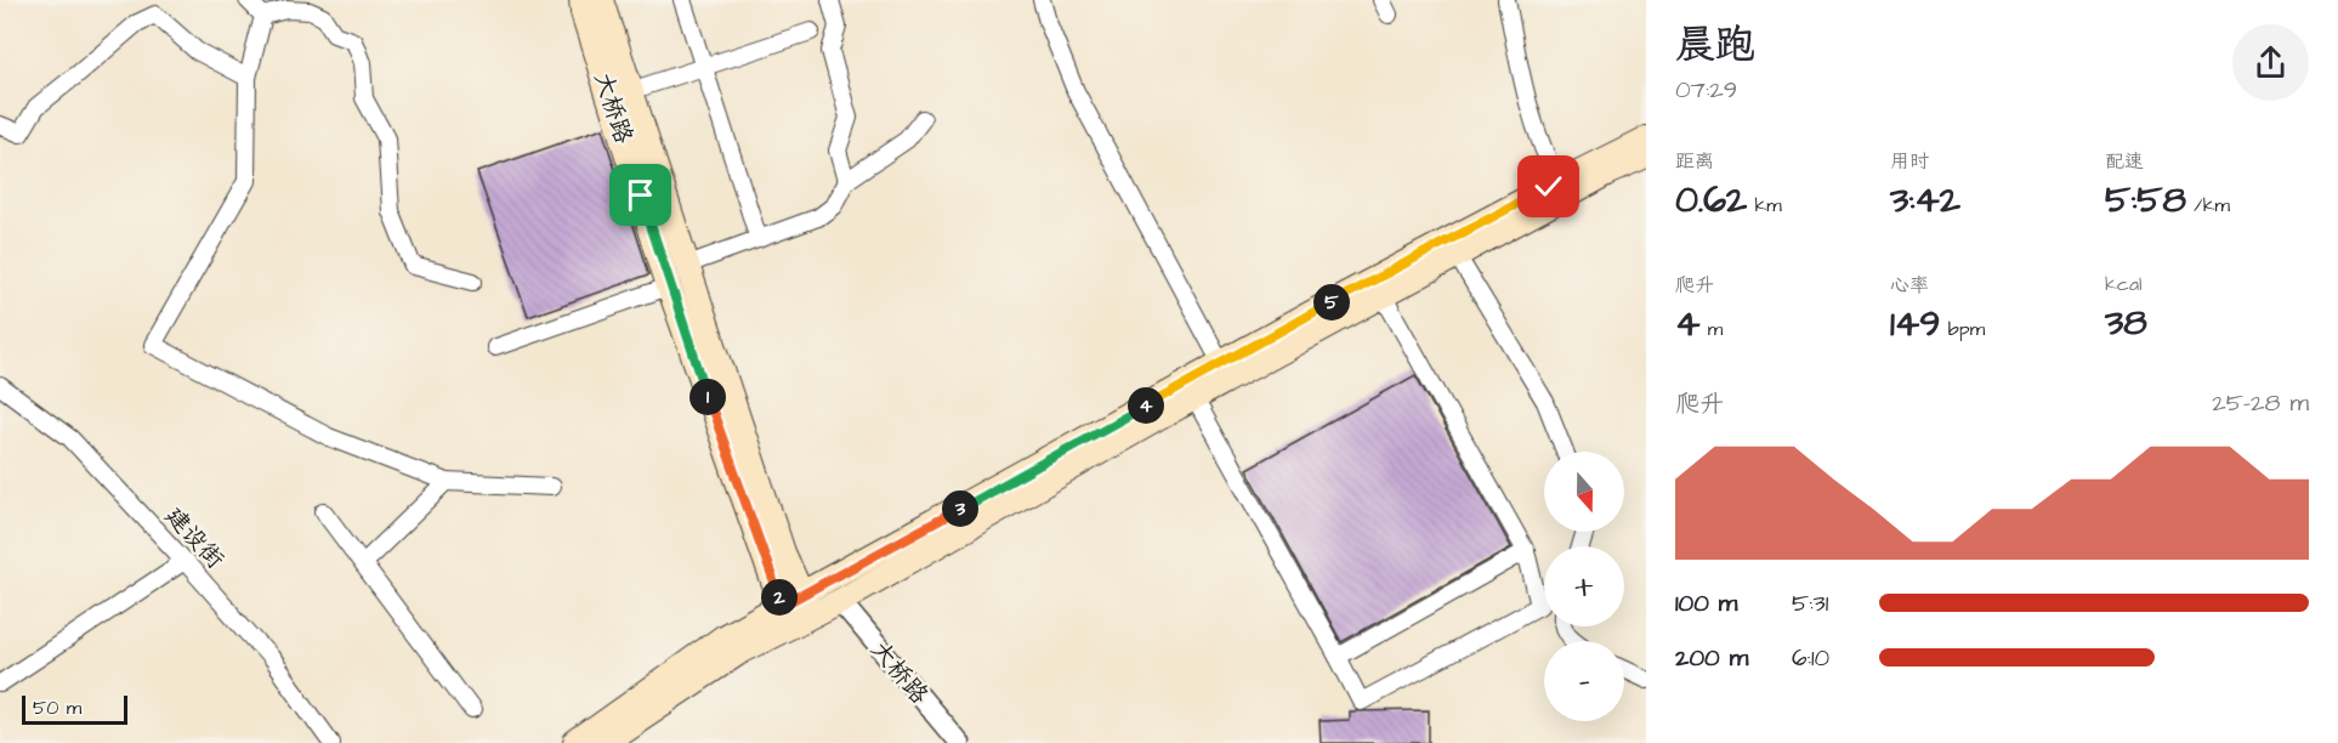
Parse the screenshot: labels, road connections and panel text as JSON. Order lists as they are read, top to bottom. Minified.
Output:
{"streets":{"main road":["大桥路"],"street":["建设街"]},"scale_bar":"50 m","north":"bottom","page":{"heading":["晨跑","07:29"],"stats":[["距离","0.62 km"],["用时","3:42"],["配速","5:58 /km"],["爬升","4 m"],["心率","149 bpm"],["kcal","38"]],"pins":["5","1","4","3","2"],"chart":["爬升","25–28 m"],"map_buttons":["+","−"],"list":[{"name":"100 m","note":"5:31"},{"name":"200 m","note":"6:10"}],"scale":"50 m"}}
